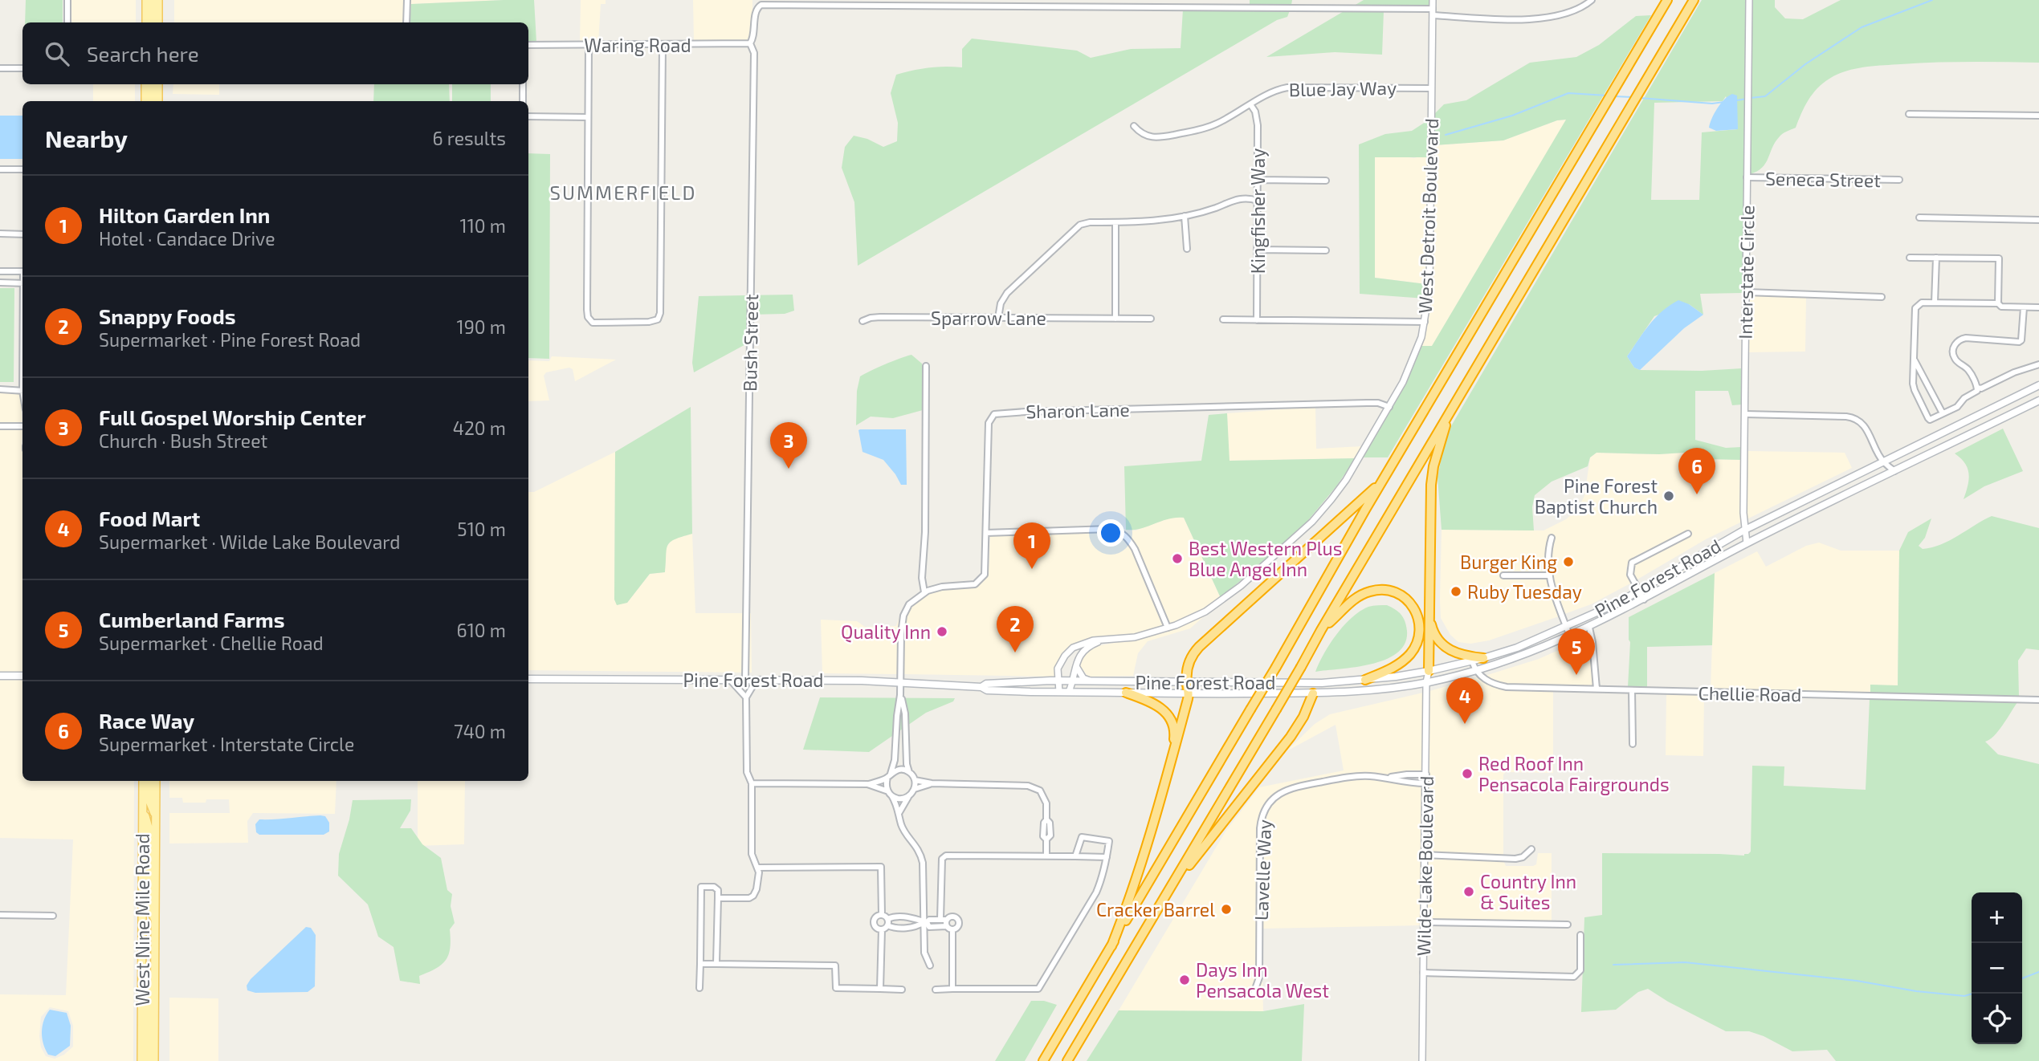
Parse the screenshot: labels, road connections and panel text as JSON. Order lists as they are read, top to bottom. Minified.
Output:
{"streets":{"main road":["Pine Forest Road","West Nine Mile Road"],"street":["Waring Road","Blue Jay Way","Seneca Street","Kingfisher Way","West Detroit Boulevard","Interstate Circle","Sparrow Lane","Bush Street","Sharon Lane","Chellie Road","Wilde Lake Boulevard","Lavelle Way"]},"crossings":[["Waring Road","Bush Street"],["Blue Jay Way","Kingfisher Way"],["Blue Jay Way","West Detroit Boulevard"],["Seneca Street","Interstate Circle"],["West Detroit Boulevard","Sharon Lane"],["West Detroit Boulevard","Pine Forest Road"],["Interstate Circle","Pine Forest Road"],["Bush Street","Pine Forest Road"],["Pine Forest Road","Chellie Road"],["Pine Forest Road","Wilde Lake Boulevard"],["Wilde Lake Boulevard","Lavelle Way"]],"districts":["SUMMERFIELD"],"places":["Pine Forest Baptist Church","Best Western Plus Blue Angel Inn","Burger King","Ruby Tuesday","Quality Inn","Red Roof Inn Pensacola Fairgrounds","Country Inn & Suites","Cracker Barrel","Days Inn Pensacola West"],"page":{"search":"Search here","heading":["Nearby","6 results"],"list":[{"mark":"1","name":"Hilton Garden Inn","note":"Hotel · Candace Drive","value":"110 m"},{"mark":"2","name":"Snappy Foods","note":"Supermarket · Pine Forest Road","value":"190 m"},{"mark":"3","name":"Full Gospel Worship Center","note":"Church · Bush Street","value":"420 m"},{"mark":"4","name":"Food Mart","note":"Supermarket · Wilde Lake Boulevard","value":"510 m"},{"mark":"5","name":"Cumberland Farms","note":"Supermarket · Chellie Road","value":"610 m"},{"mark":"6","name":"Race Way","note":"Supermarket · Interstate Circle","value":"740 m"}],"pins":["3","6","1","2","5","4"],"map_buttons":["+","−"]}}
